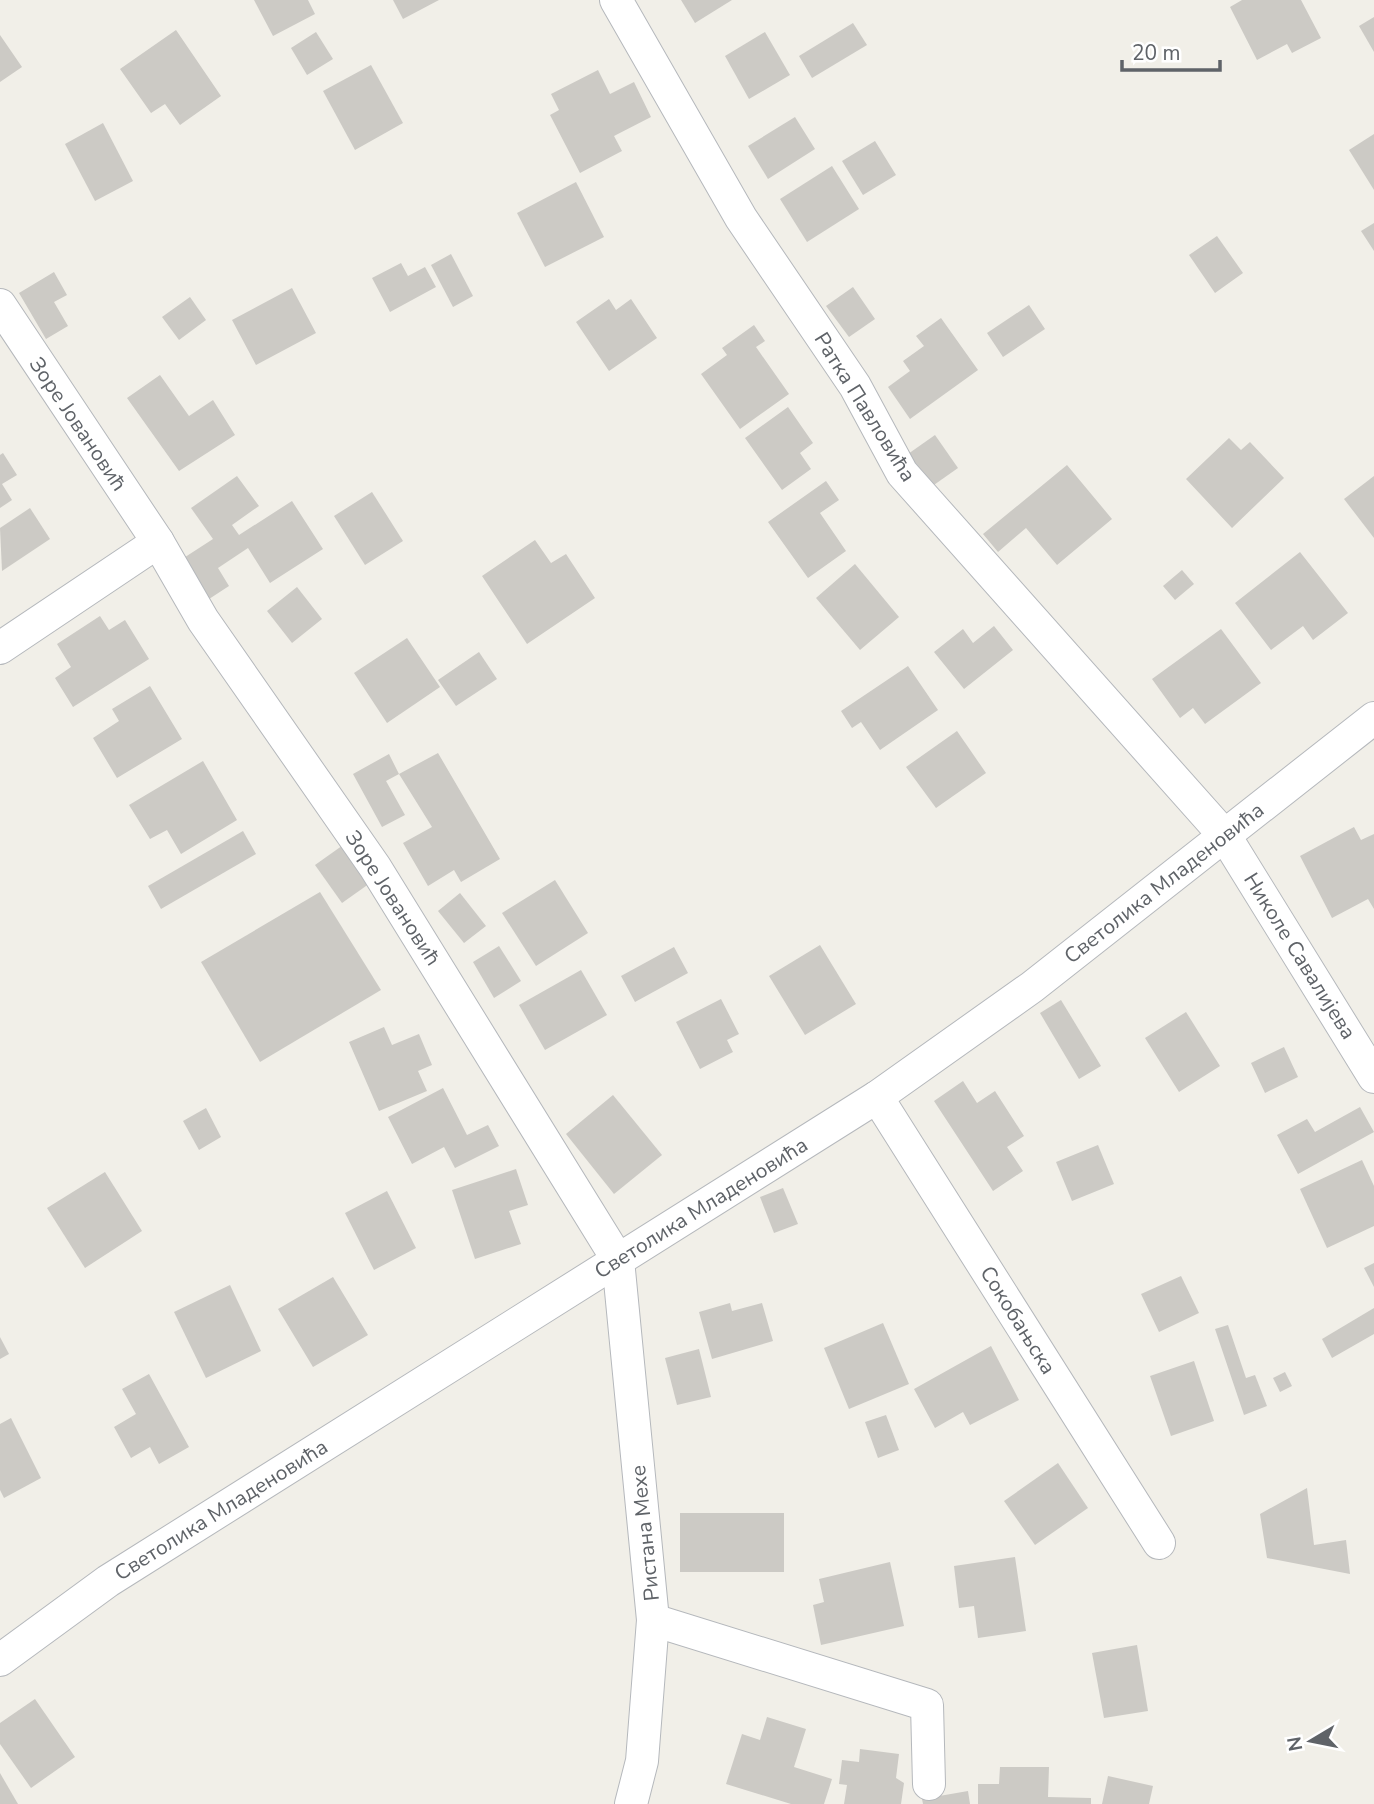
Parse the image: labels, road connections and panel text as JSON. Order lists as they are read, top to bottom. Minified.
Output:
{"streets":{"street":["Ратка Павловића","Зоре Јовановић","Светолика Младеновића","Николе Савалијева","Сокобањска","Ристана Мехе"]},"crossings":[["Ратка Павловића","Светолика Младеновића"],["Ратка Павловића","Николе Савалијева"],["Зоре Јовановић","Светолика Младеновића"],["Зоре Јовановић","Ристана Мехе"],["Светолика Младеновића","Николе Савалијева"],["Светолика Младеновића","Сокобањска"],["Светолика Младеновића","Ристана Мехе"]],"scale_bar":"20 m","north":"left"}
